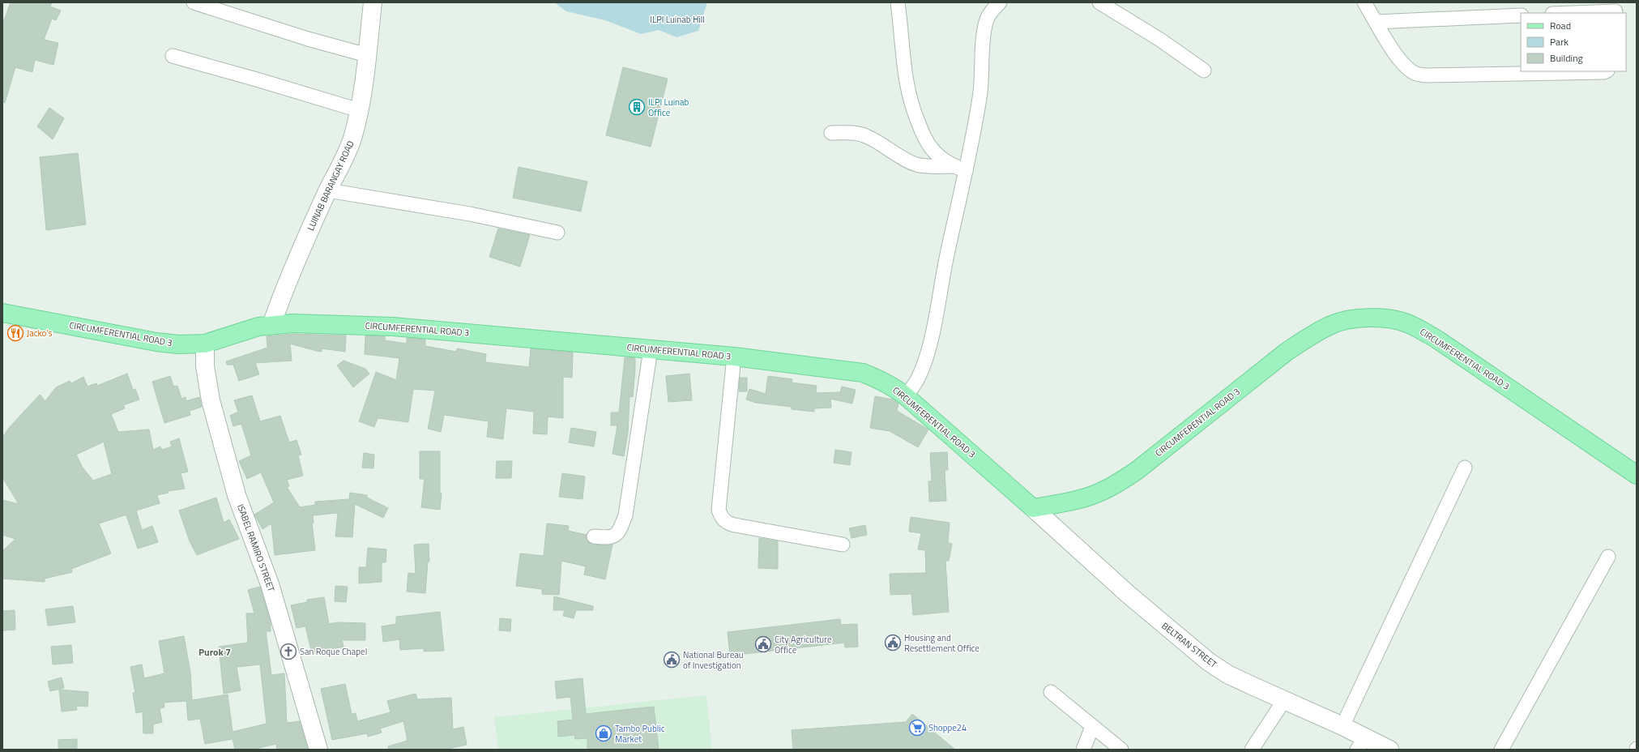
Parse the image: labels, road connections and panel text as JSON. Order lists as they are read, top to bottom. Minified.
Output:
{"streets":{"main road":["CIRCUMFERENTIAL ROAD 3"],"street":["LUINAB BARANGAY ROAD","ISABEL RAMIRO STREET","BELTRAN STREET"]},"crossings":[["LUINAB BARANGAY ROAD","CIRCUMFERENTIAL ROAD 3"],["CIRCUMFERENTIAL ROAD 3","ISABEL RAMIRO STREET"],["CIRCUMFERENTIAL ROAD 3","BELTRAN STREET"]],"districts":["Purok 7"],"parks":["ILPI Luinab Hill"],"places":{"building":["ILPI Luinab Office"],"restaurant":["Jacko's"],"public building":["Housing and Resettlement Office","City Agriculture Office","National Bureau of Investigation"],"church":["San Roque Chapel"],"supermarket":["Shoppe24"],"shop":["Tambo Public Market"]},"legend":["Road","Park","Building"]}
